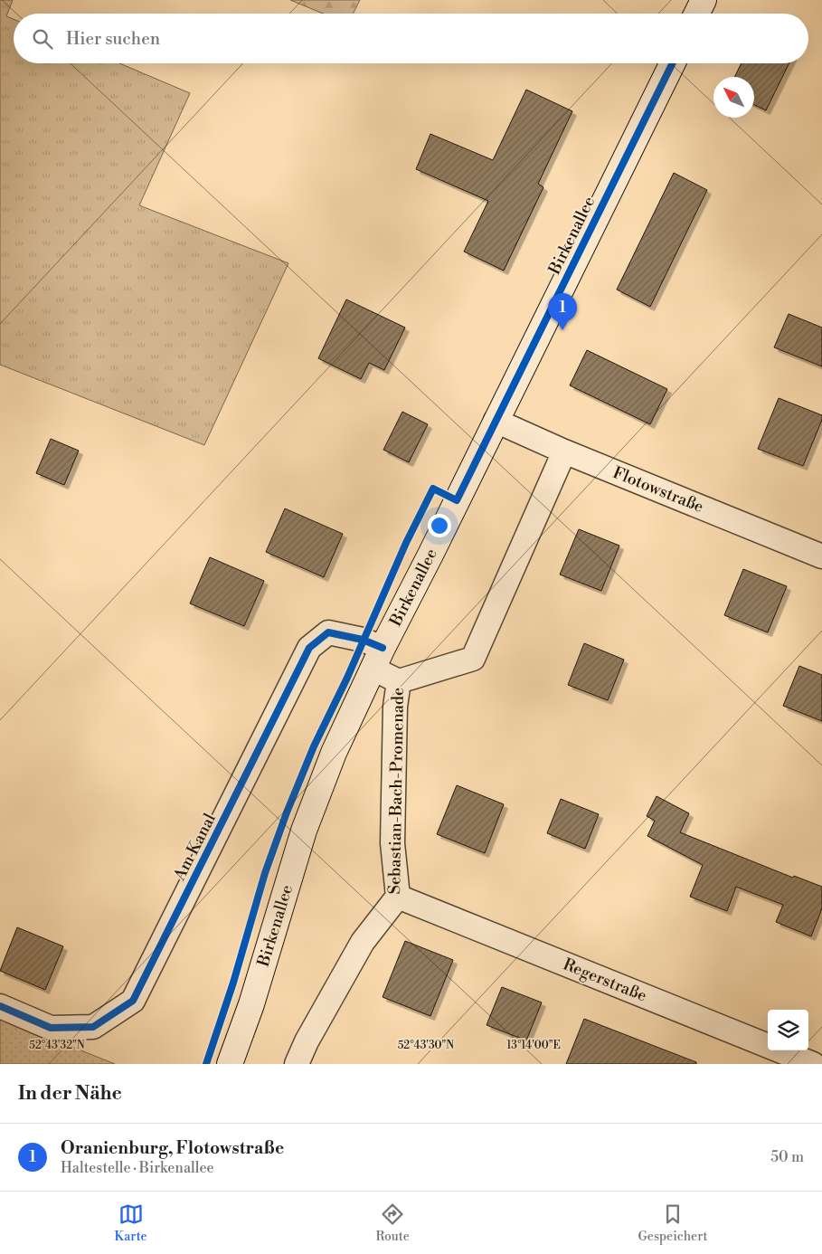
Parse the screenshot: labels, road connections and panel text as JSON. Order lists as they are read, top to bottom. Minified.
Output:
{"streets":{"street":["Birkenallee","Flotowstraße","Sebastian-Bach-Promenade","Am Kanal","Regerstraße"]},"crossings":[["Birkenallee","Flotowstraße"],["Birkenallee","Sebastian-Bach-Promenade"],["Birkenallee","Am Kanal"],["Sebastian-Bach-Promenade","Am Kanal"],["Sebastian-Bach-Promenade","Regerstraße"]],"north":"top left","page":{"search":"Hier suchen","pins":"1","heading":"In der Nähe","list":[{"mark":"1","name":"Oranienburg, Flotowstraße","note":"Haltestelle · Birkenallee","value":"50 m"}],"nav":["Karte","Route","Gespeichert"]},"coordinates":["52°43'32\"N","52°43'30\"N","13°14'00\"E"]}
